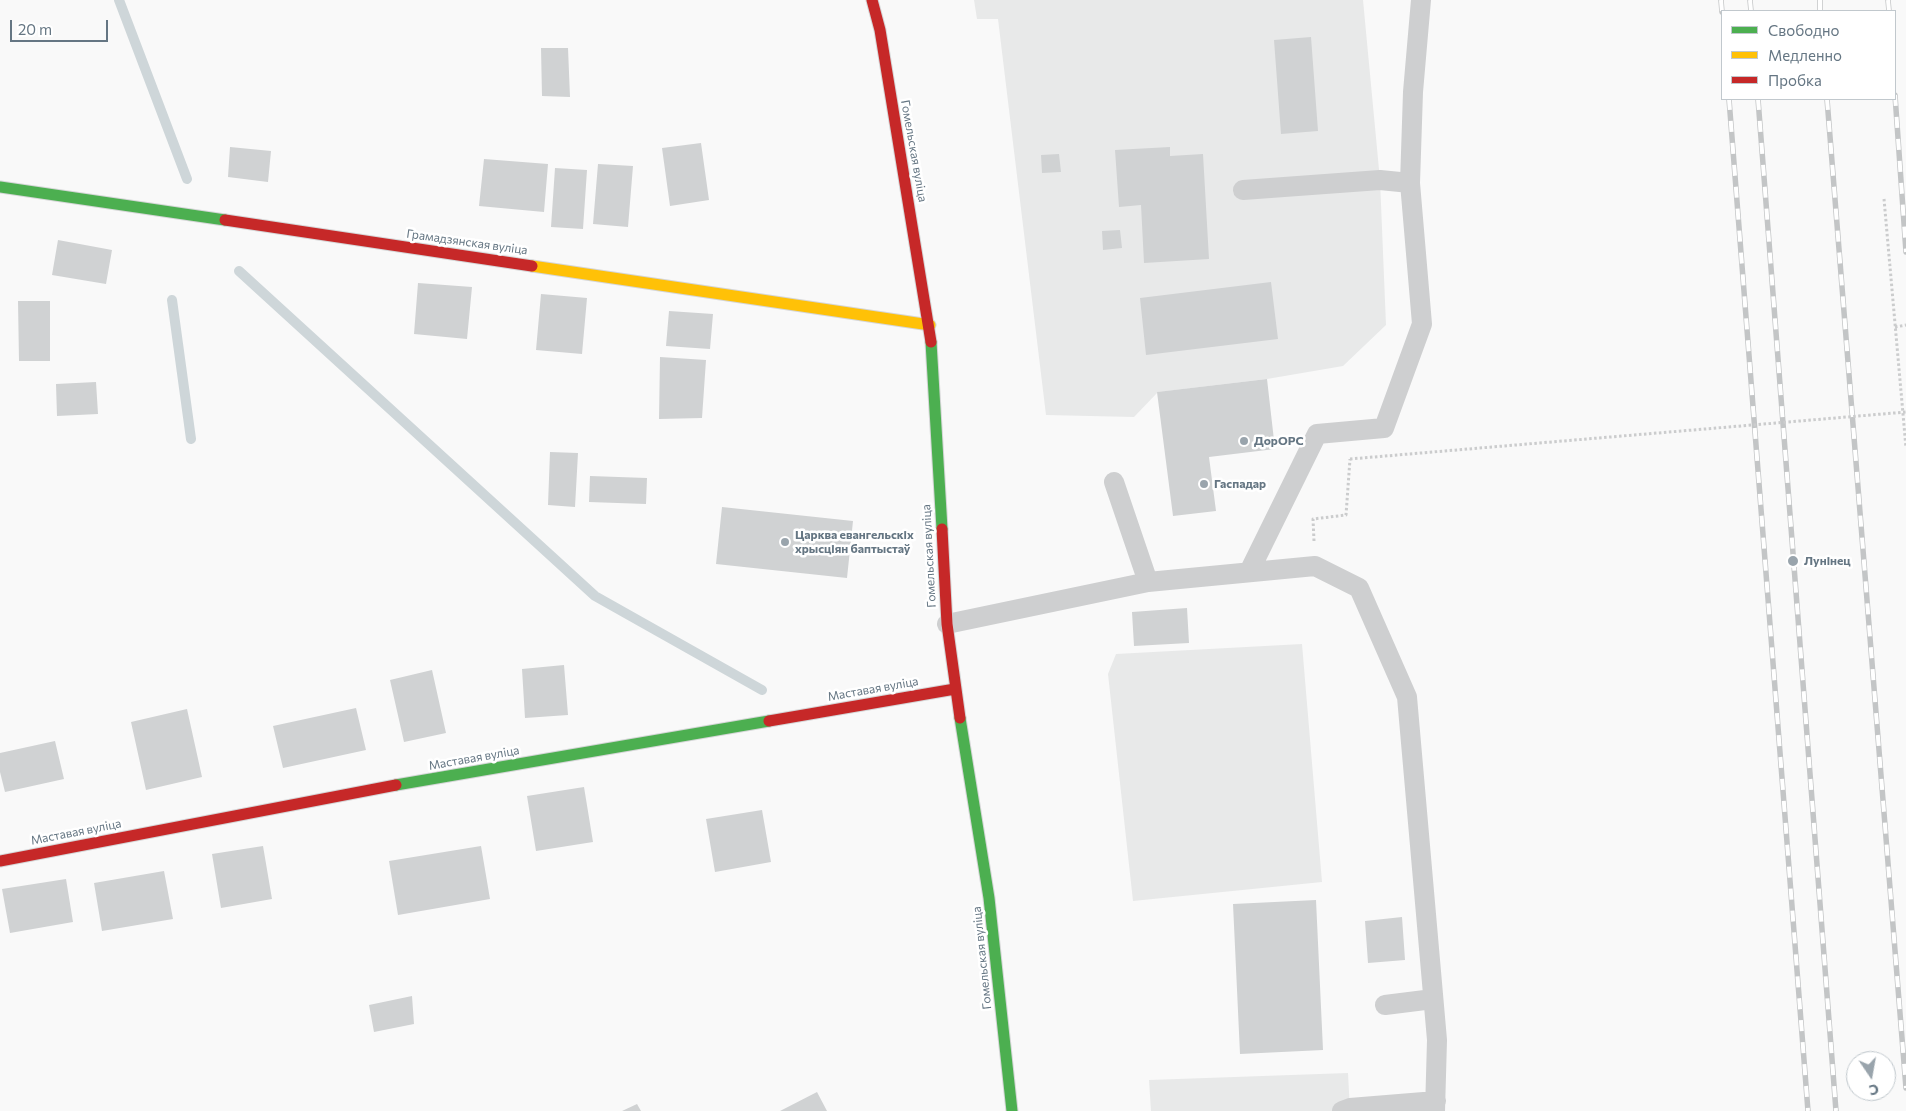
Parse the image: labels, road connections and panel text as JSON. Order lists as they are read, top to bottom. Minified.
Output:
{"streets":{"street":["Гомельская вуліца","Грамадзянская вуліца","Маставая вуліца"]},"crossings":[["Гомельская вуліца","Грамадзянская вуліца"],["Гомельская вуліца","Маставая вуліца"]],"places":["ДорОРС","Гаспадар","Царква евангельскіх хрысціян баптыстаў","Лунінец"],"legend":["Свободно","Медленно","Пробка"],"scale_bar":"20 m","north":"bottom"}
